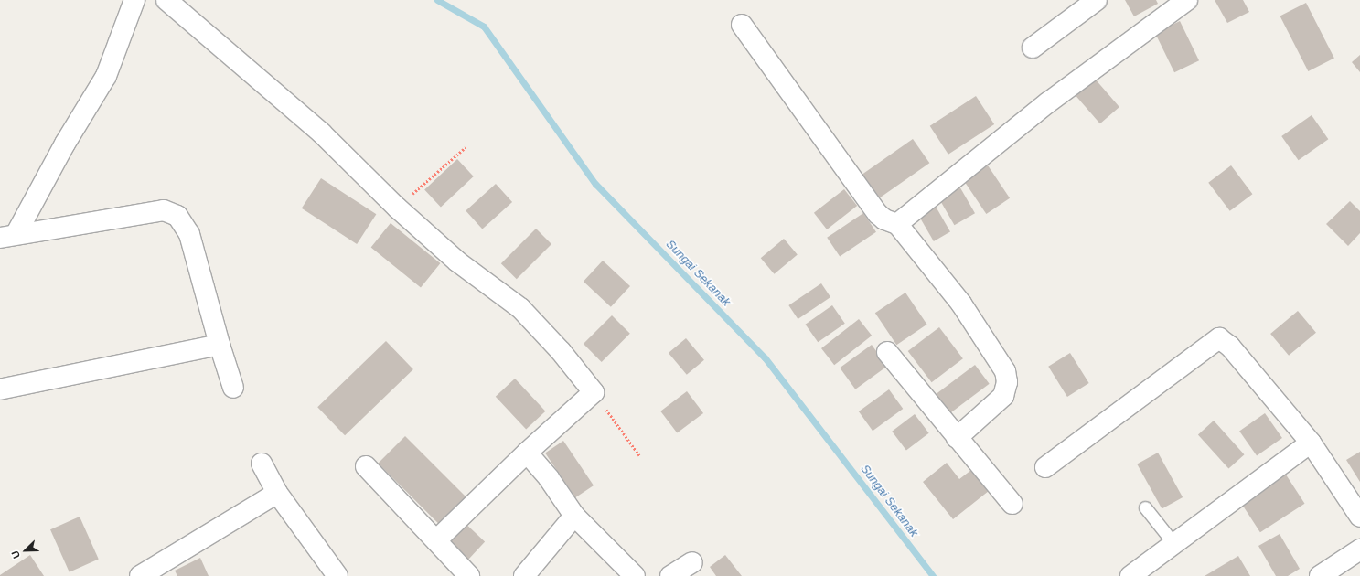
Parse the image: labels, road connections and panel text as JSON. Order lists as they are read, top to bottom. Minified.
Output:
{"water":["Sungai Sekanak"],"north":"bottom left"}
